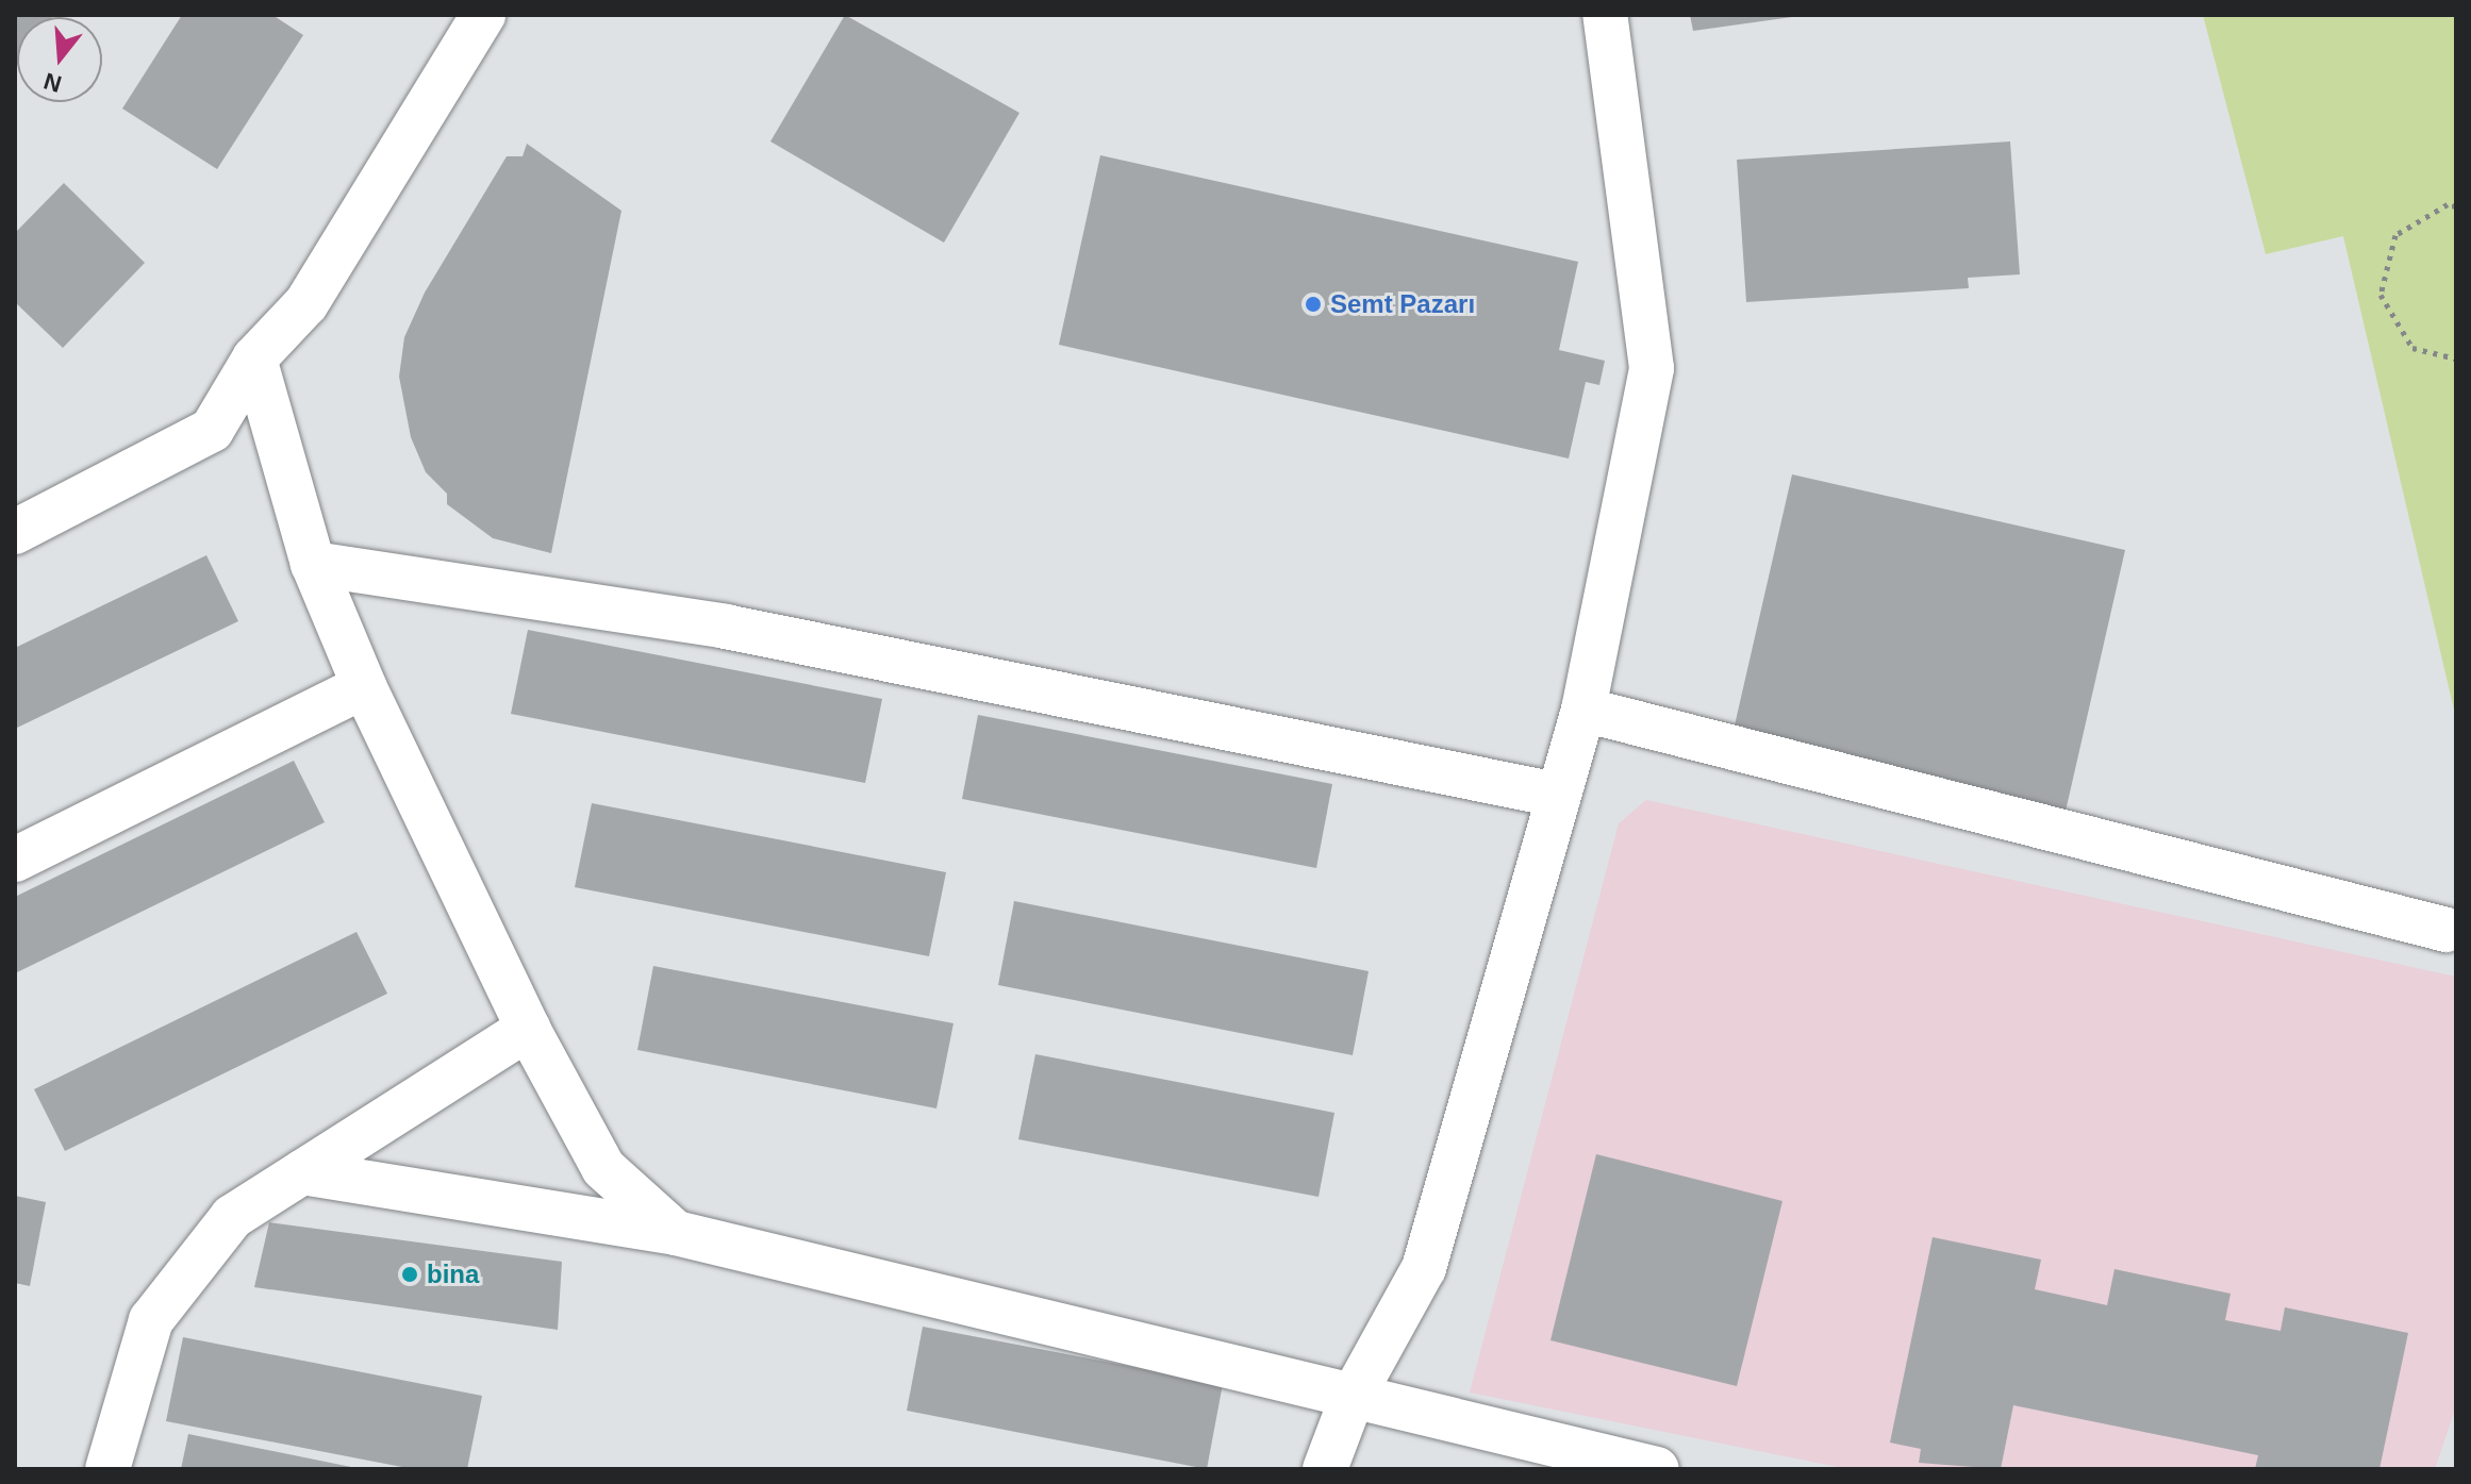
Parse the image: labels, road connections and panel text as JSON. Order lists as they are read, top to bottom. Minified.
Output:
{"places":["Semt Pazarı","bina"],"north":"bottom"}
